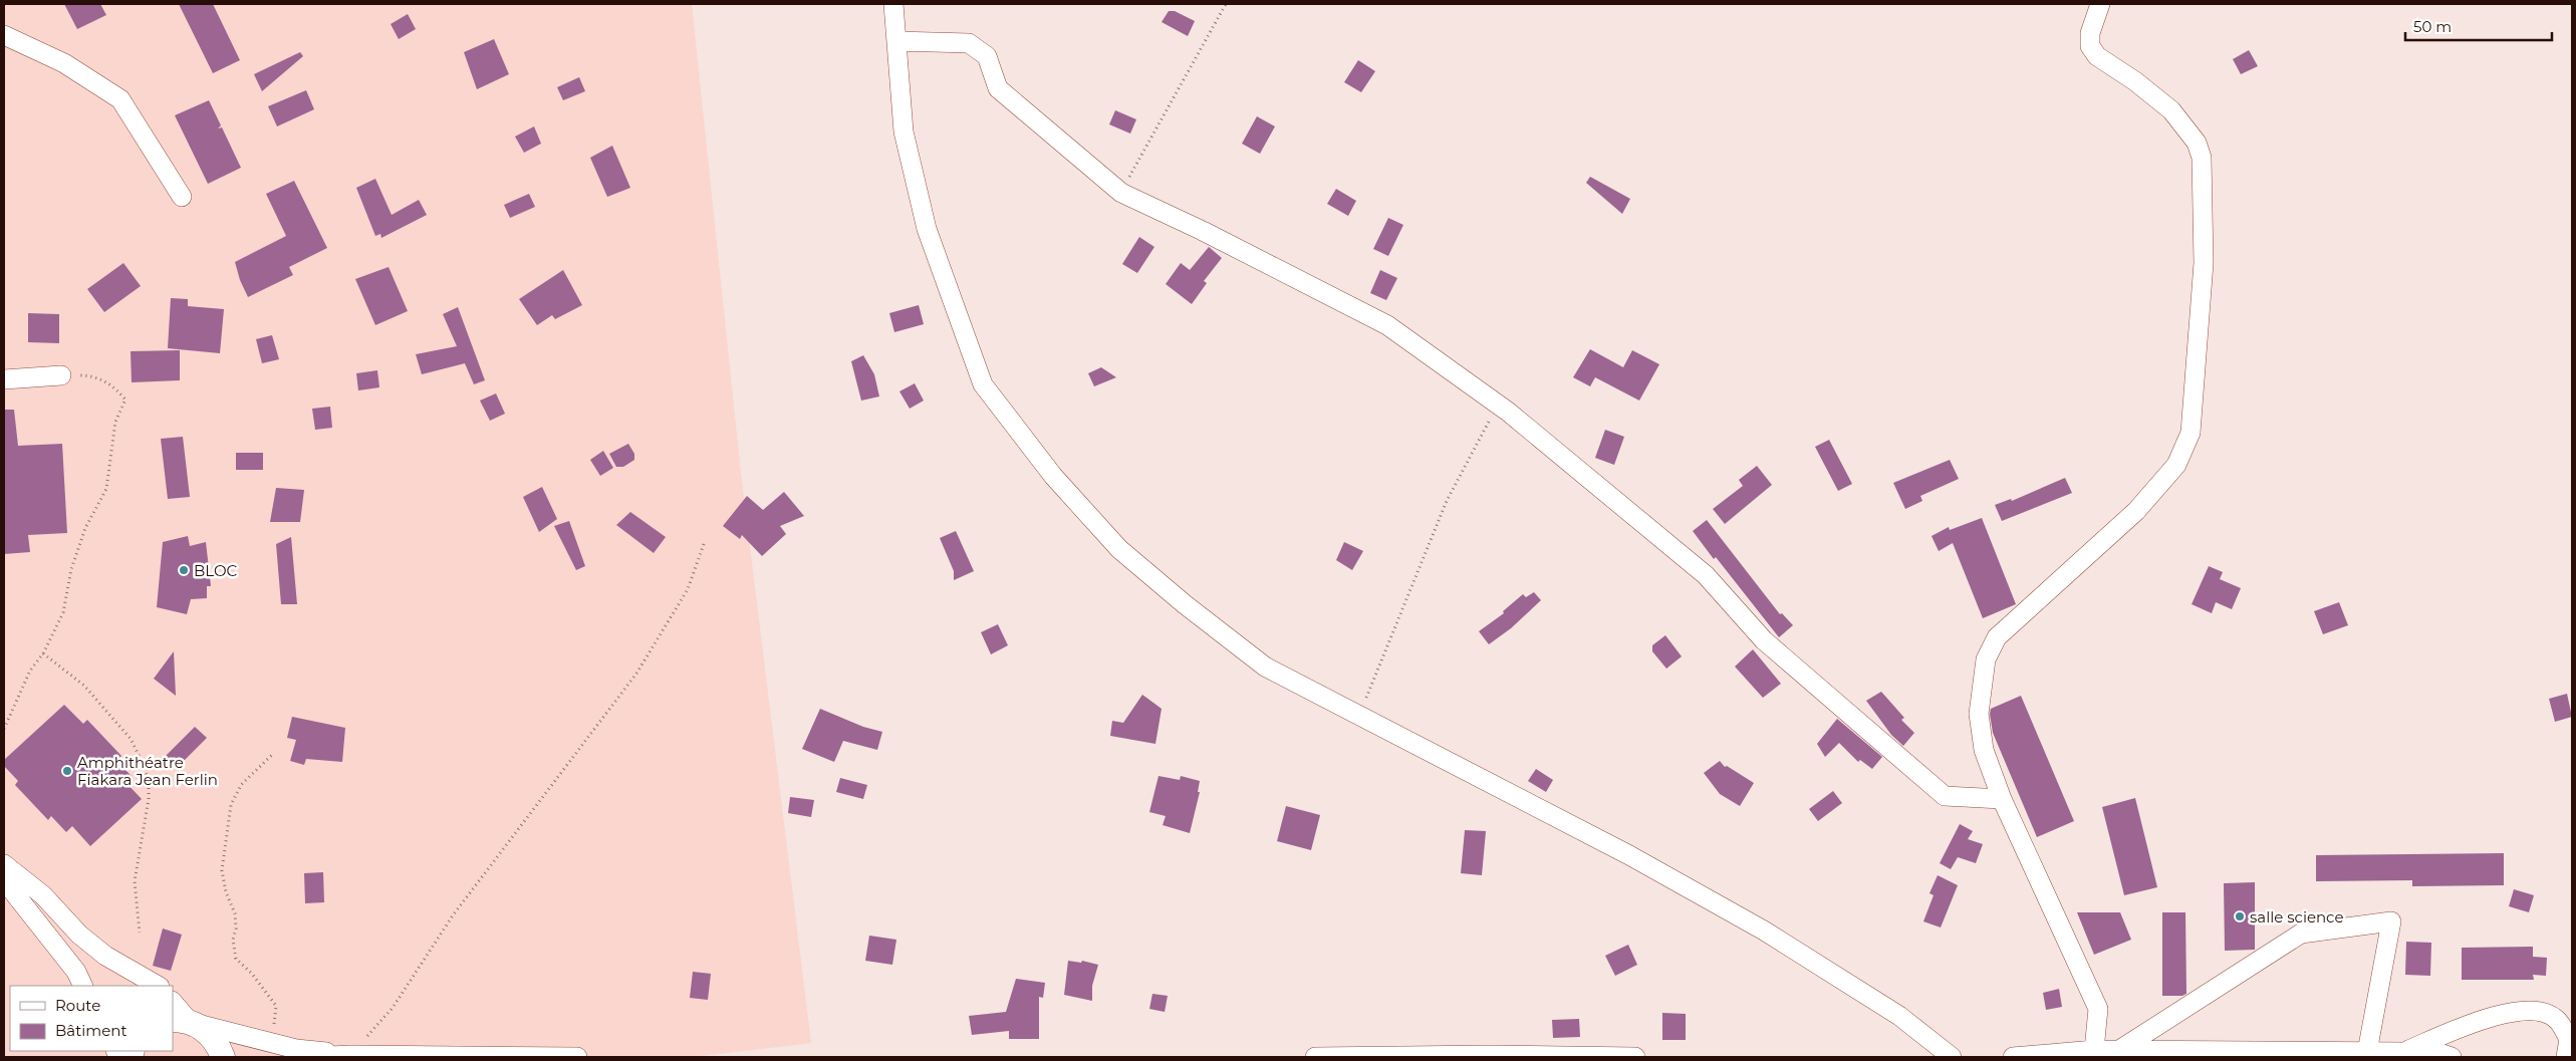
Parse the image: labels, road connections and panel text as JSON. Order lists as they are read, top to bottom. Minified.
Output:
{"places":["BLOC","Amphithéatre Fiakara Jean Ferlin","salle science"],"legend":["Route","Bâtiment"],"scale_bar":"50 m"}
